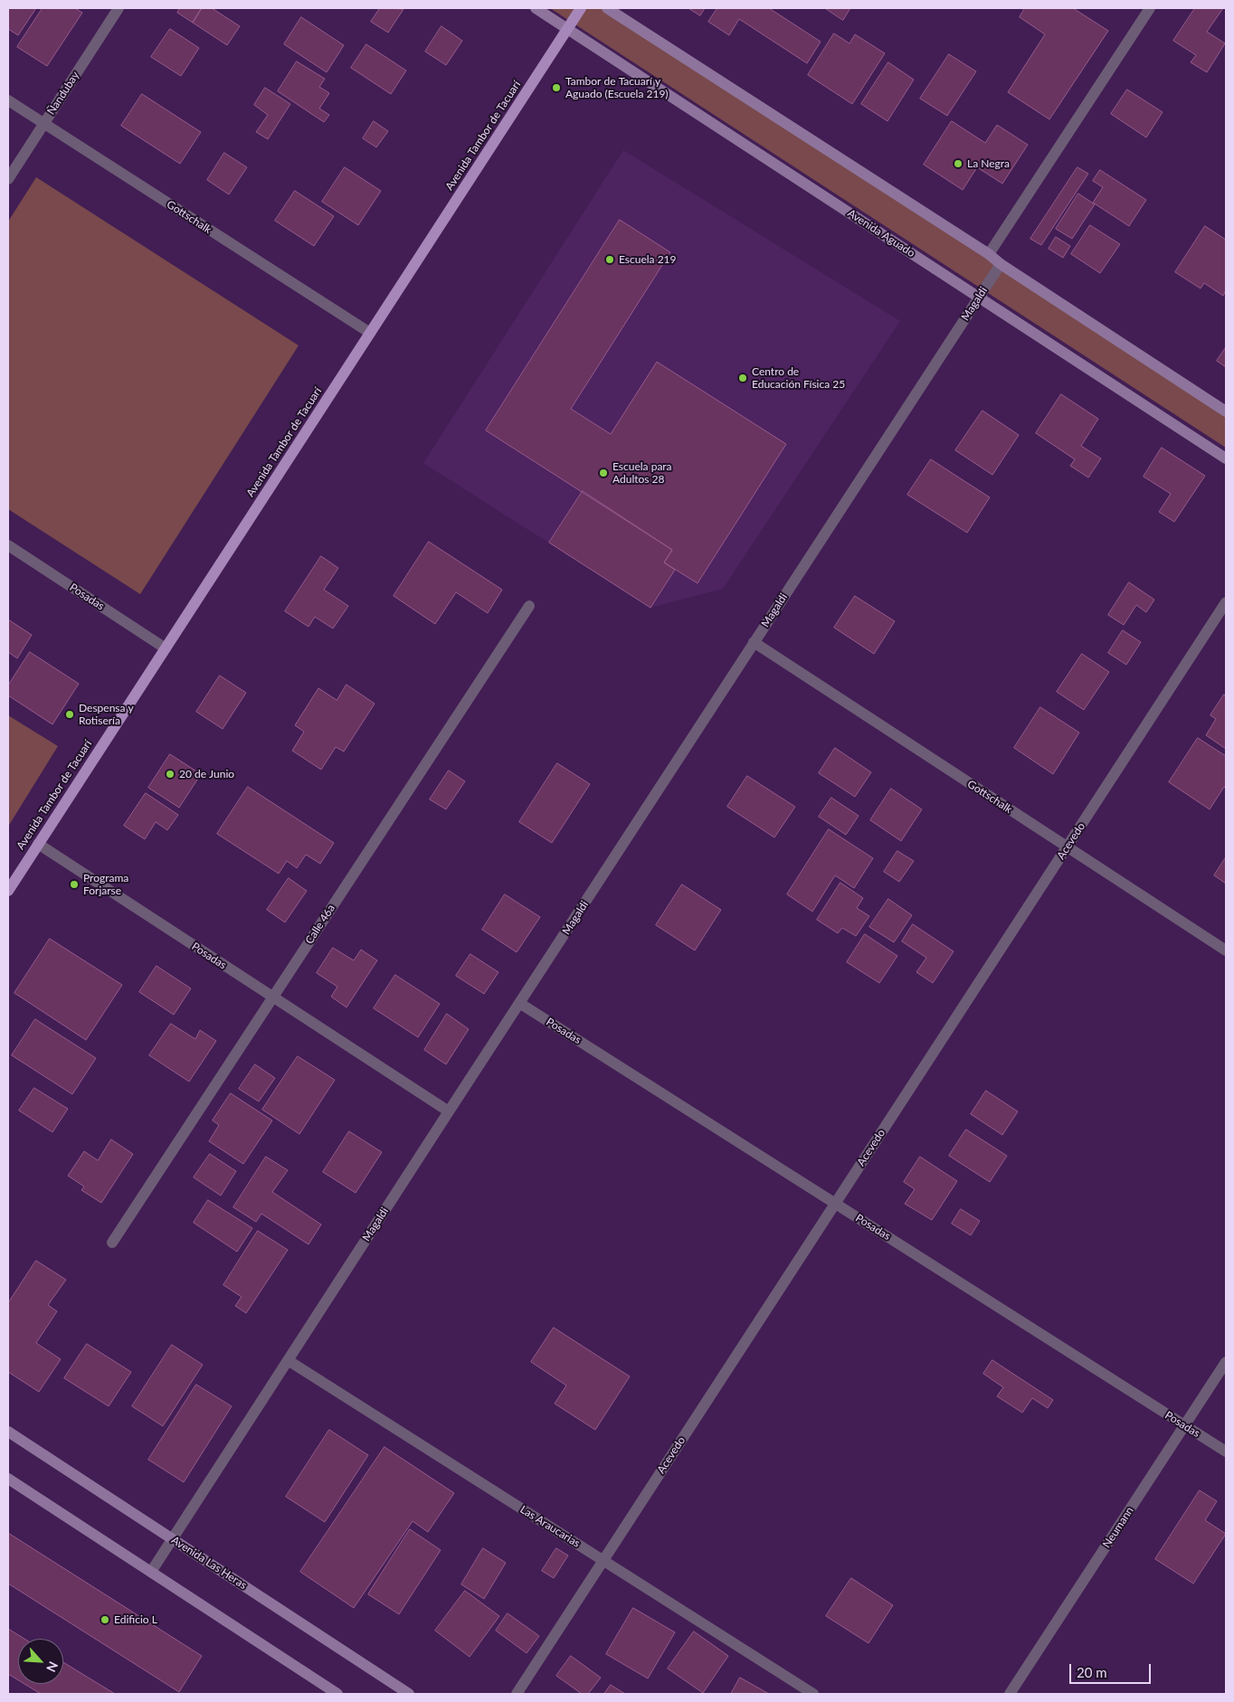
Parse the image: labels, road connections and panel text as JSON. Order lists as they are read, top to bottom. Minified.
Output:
{"streets":{"main road":["Avenida Tambor de Tacuarí","Avenida Aguado","Avenida Las Heras"],"street":["Ñandubay","Gottschalk","Magaldi","Posadas","Acevedo","Calle 46a","Las Araucarias","Neumann"]},"crossings":[["Ñandubay","Gottschalk"],["Avenida Tambor de Tacuarí","Gottschalk"],["Avenida Tambor de Tacuarí","Avenida Aguado"],["Avenida Tambor de Tacuarí","Posadas"],["Gottschalk","Magaldi"],["Gottschalk","Acevedo"],["Avenida Aguado","Magaldi"],["Magaldi","Posadas"],["Magaldi","Las Araucarias"],["Magaldi","Avenida Las Heras"],["Posadas","Acevedo"],["Posadas","Calle 46a"],["Posadas","Neumann"],["Acevedo","Las Araucarias"]],"places":["Tambor de Tacuarí y Aguado (Escuela 219)","La Negra","Escuela 219","Centro de Educación Física 25","Escuela para Adultos 28","Despensa y Rotisería","20 de Junio","Programa Forjarse","Edificio L"],"scale_bar":"20 m","north":"bottom right"}
